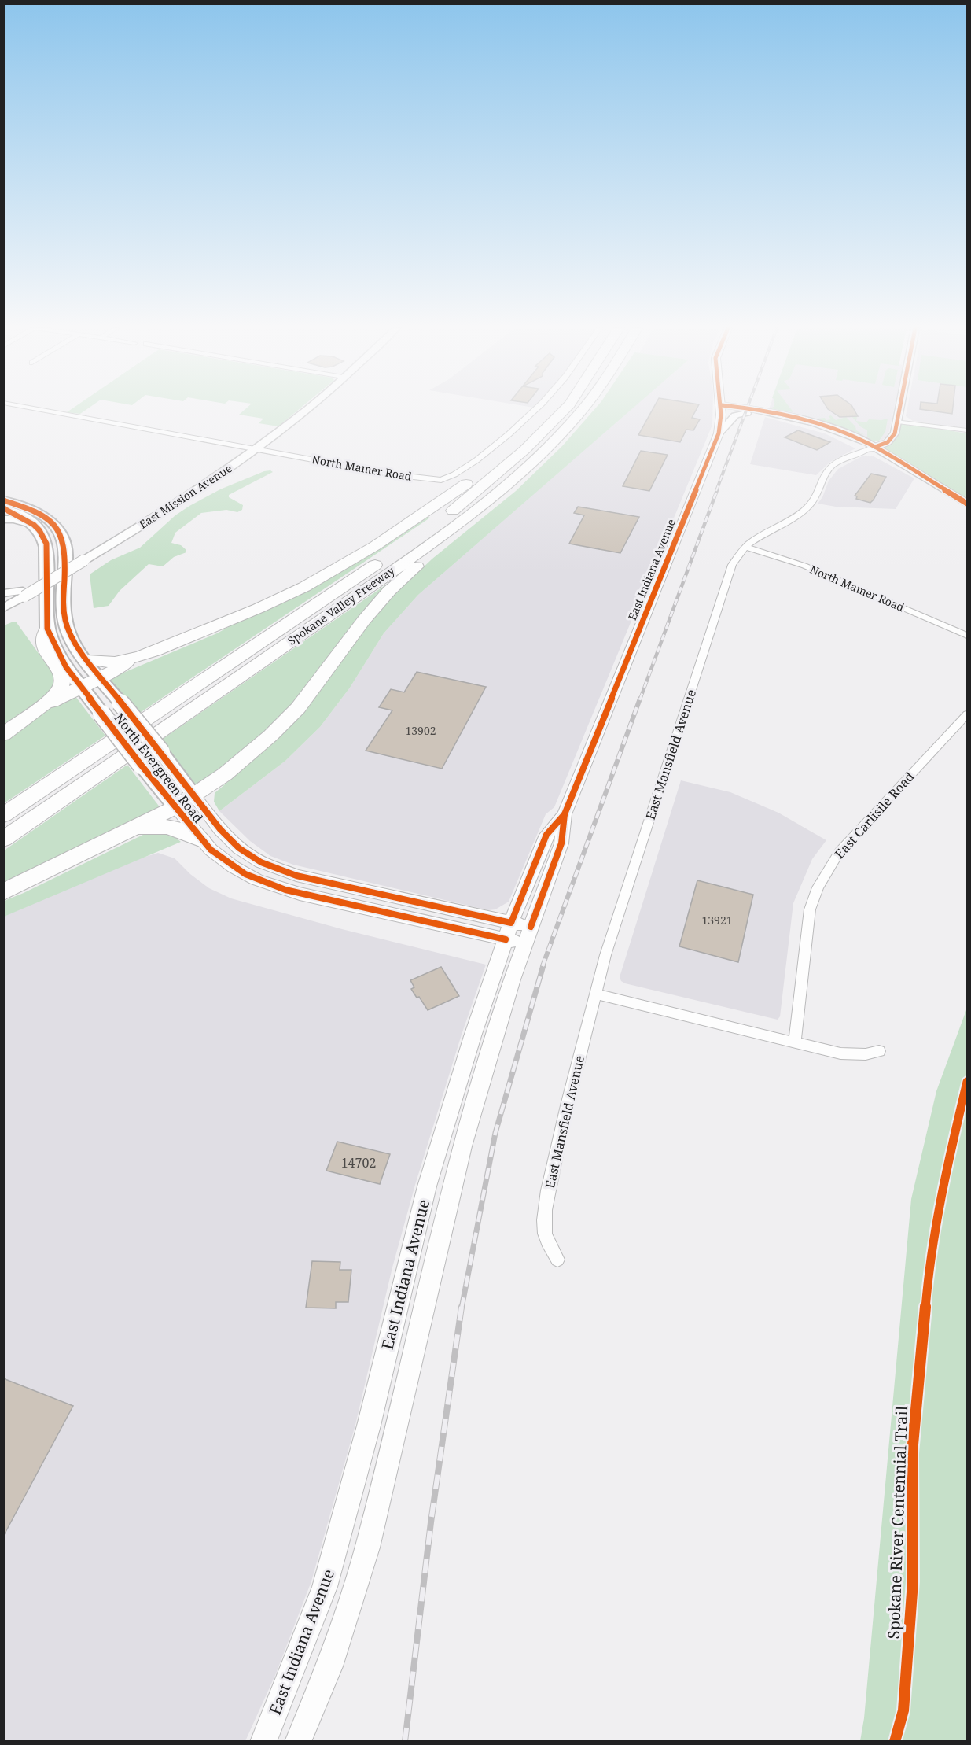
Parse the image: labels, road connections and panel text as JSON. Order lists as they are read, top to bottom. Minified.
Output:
{"streets":{"highway":["Spokane Valley Freeway"],"main road":["East Indiana Avenue","North Evergreen Road"],"street":["North Mamer Road","East Mission Avenue","East Mansfield Avenue","East Carlisile Road"],"cycle path":["Spokane River Centennial Trail"]},"crossings":[["North Mamer Road","East Mission Avenue"],["North Mamer Road","East Mansfield Avenue"],["East Indiana Avenue","North Evergreen Road"]],"house_numbers":["13902","13921","14702"]}
